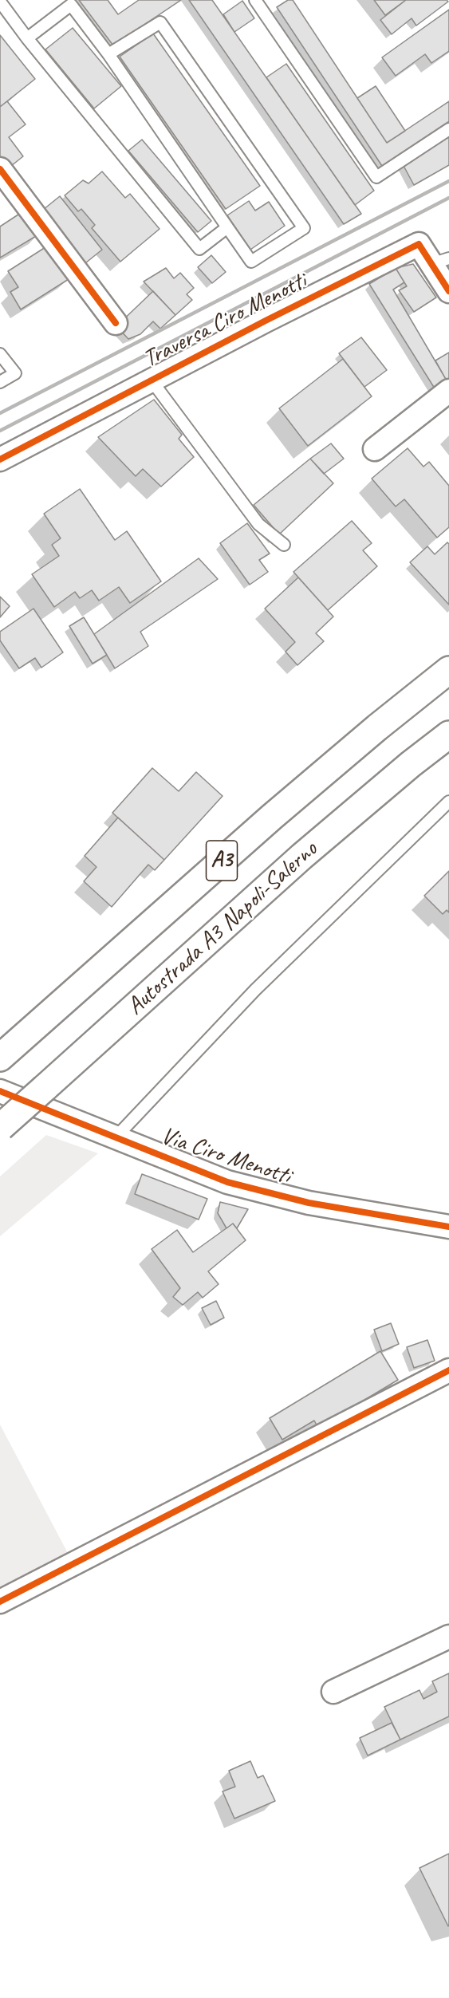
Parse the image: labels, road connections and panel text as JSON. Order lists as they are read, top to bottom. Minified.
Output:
{"streets":{"highway":["A3","Autostrada A3 Napoli-Salerno"],"street":["Traversa Ciro Menotti","Via Ciro Menotti"]}}
